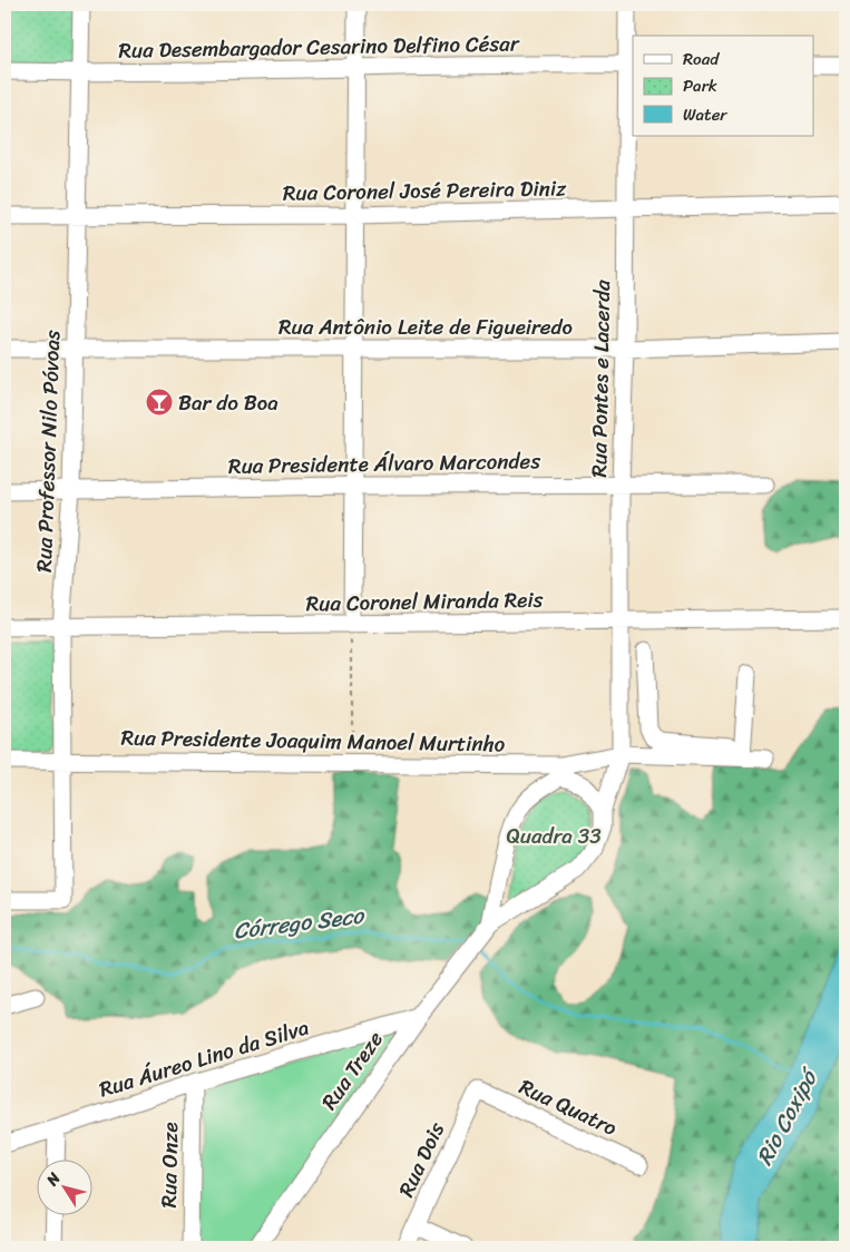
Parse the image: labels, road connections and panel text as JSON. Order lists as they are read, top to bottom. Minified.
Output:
{"streets":{"street":["Rua Desembargador Cesarino Delfino César","Rua Coronel José Pereira Diniz","Rua Antônio Leite de Figueiredo","Rua Pontes e Lacerda","Rua Professor Nilo Póvoas","Rua Presidente Álvaro Marcondes","Rua Coronel Miranda Reis","Rua Presidente Joaquim Manoel Murtinho","Rua Áureo Lino da Silva","Rua Treze","Rua Quatro","Rua Dois","Rua Onze"]},"crossings":[["Rua Desembargador Cesarino Delfino César","Rua Pontes e Lacerda"],["Rua Desembargador Cesarino Delfino César","Rua Professor Nilo Póvoas"],["Rua Coronel José Pereira Diniz","Rua Pontes e Lacerda"],["Rua Coronel José Pereira Diniz","Rua Professor Nilo Póvoas"],["Rua Antônio Leite de Figueiredo","Rua Pontes e Lacerda"],["Rua Antônio Leite de Figueiredo","Rua Professor Nilo Póvoas"],["Rua Pontes e Lacerda","Rua Presidente Álvaro Marcondes"],["Rua Pontes e Lacerda","Rua Coronel Miranda Reis"],["Rua Pontes e Lacerda","Rua Presidente Joaquim Manoel Murtinho"],["Rua Pontes e Lacerda","Rua Treze"],["Rua Professor Nilo Póvoas","Rua Presidente Álvaro Marcondes"],["Rua Professor Nilo Póvoas","Rua Coronel Miranda Reis"],["Rua Professor Nilo Póvoas","Rua Presidente Joaquim Manoel Murtinho"],["Rua Presidente Joaquim Manoel Murtinho","Rua Treze"],["Rua Áureo Lino da Silva","Rua Treze"],["Rua Áureo Lino da Silva","Rua Onze"],["Rua Quatro","Rua Dois"]],"water":["Córrego Seco","Rio Coxipó"],"parks":["Quadra 33"],"places":{"bar":["Bar do Boa"]},"legend":["Road","Park","Water"],"north":"top left"}
